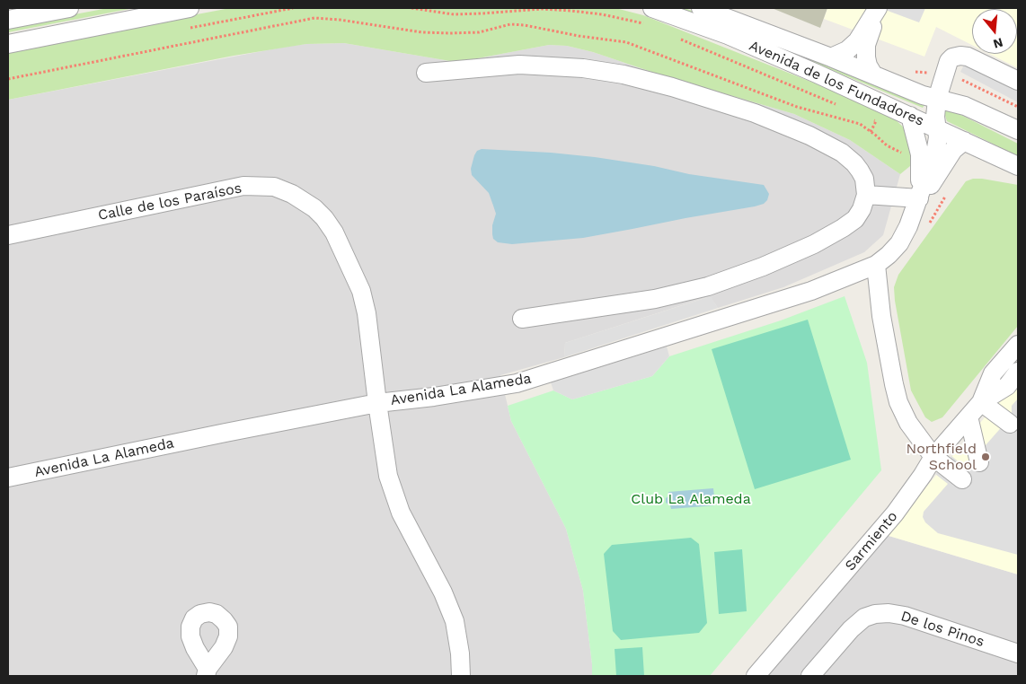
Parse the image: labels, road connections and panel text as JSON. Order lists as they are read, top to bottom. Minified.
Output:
{"streets":{"street":["Avenida de los Fundadores","Calle de los Paraísos","Avenida La Alameda","Sarmiento","De los Pinos"]},"crossings":[["Avenida de los Fundadores","Avenida La Alameda"],["Calle de los Paraísos","Avenida La Alameda"]],"parks":["Club La Alameda"],"places":["Northfield School"],"north":"bottom"}
